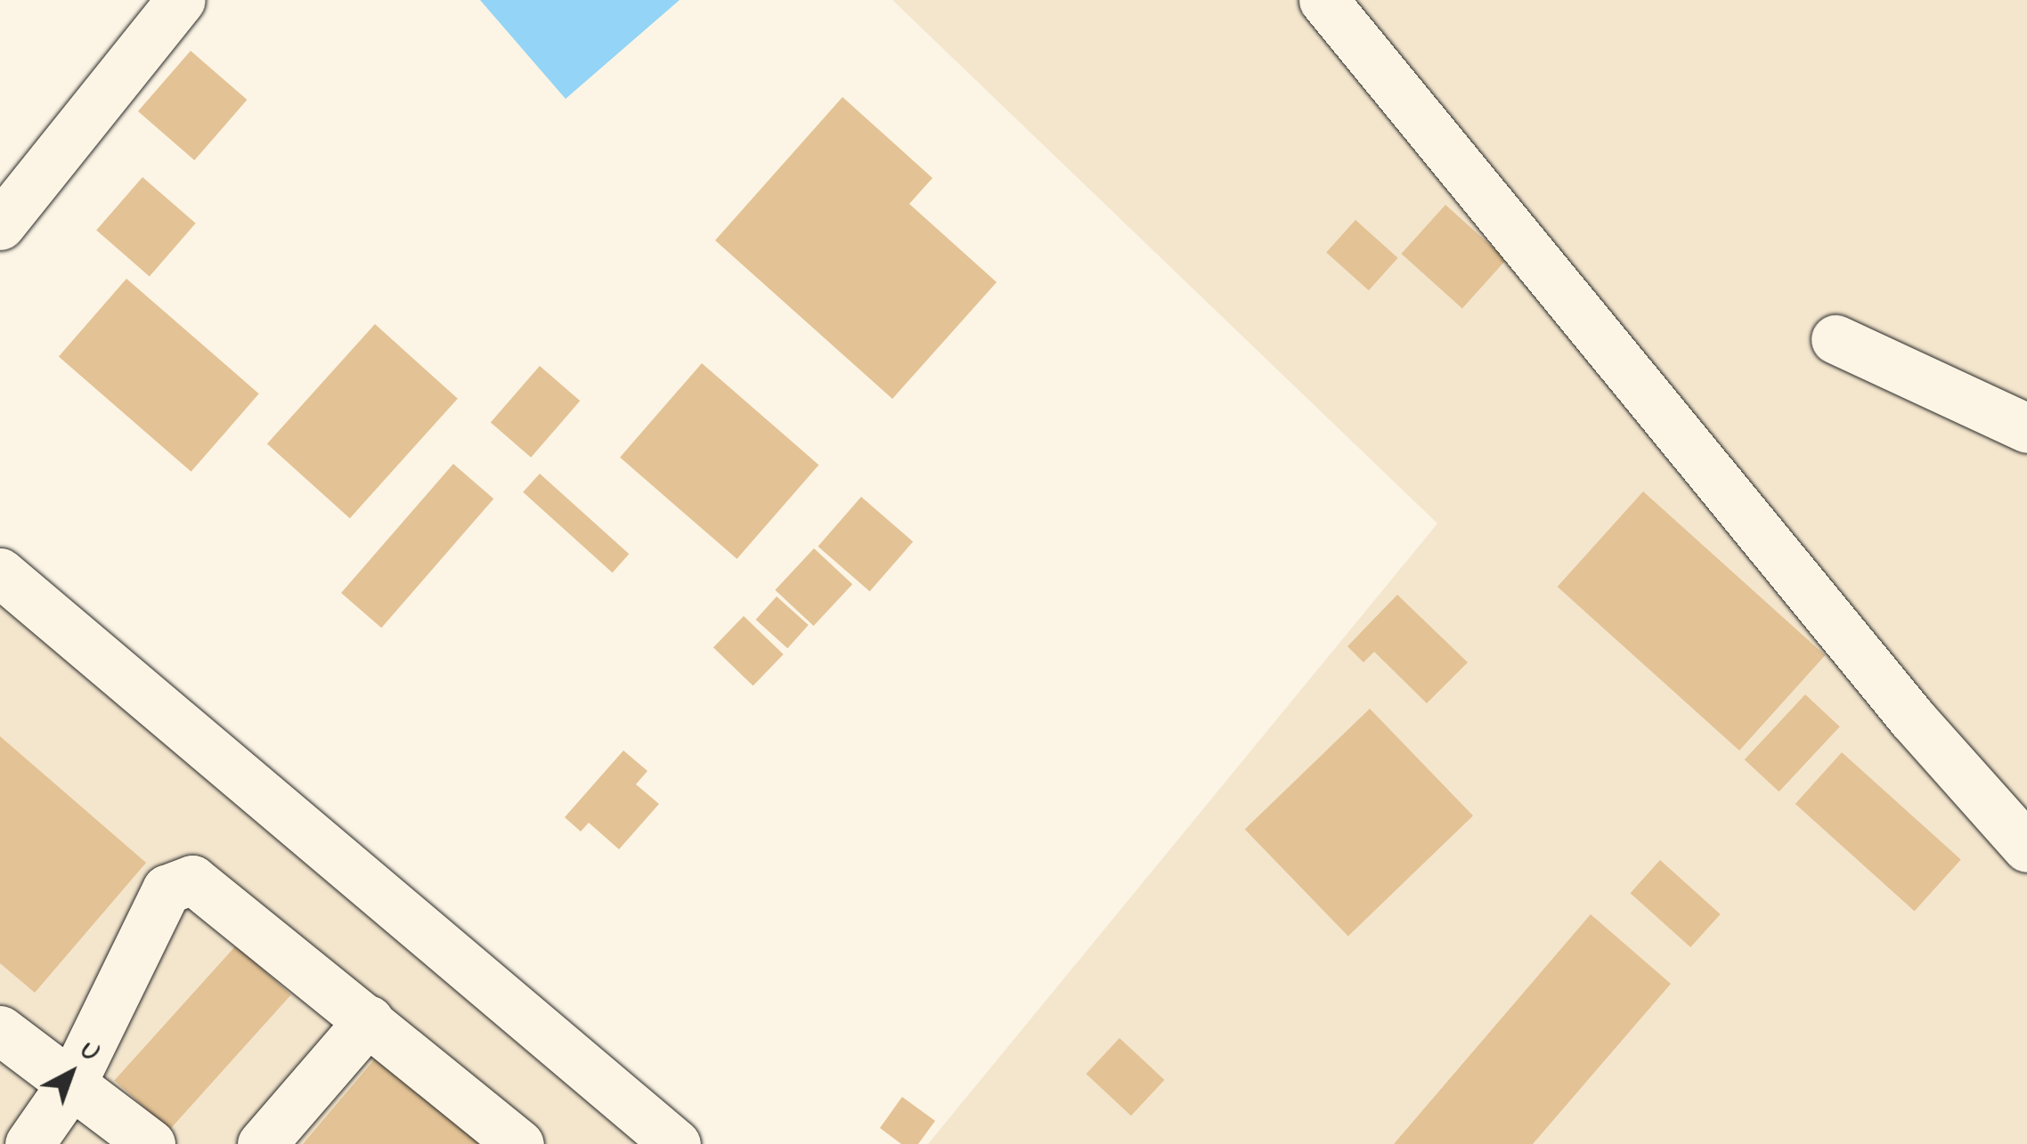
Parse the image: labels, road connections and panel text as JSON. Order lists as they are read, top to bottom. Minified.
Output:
{"north":"top right"}
